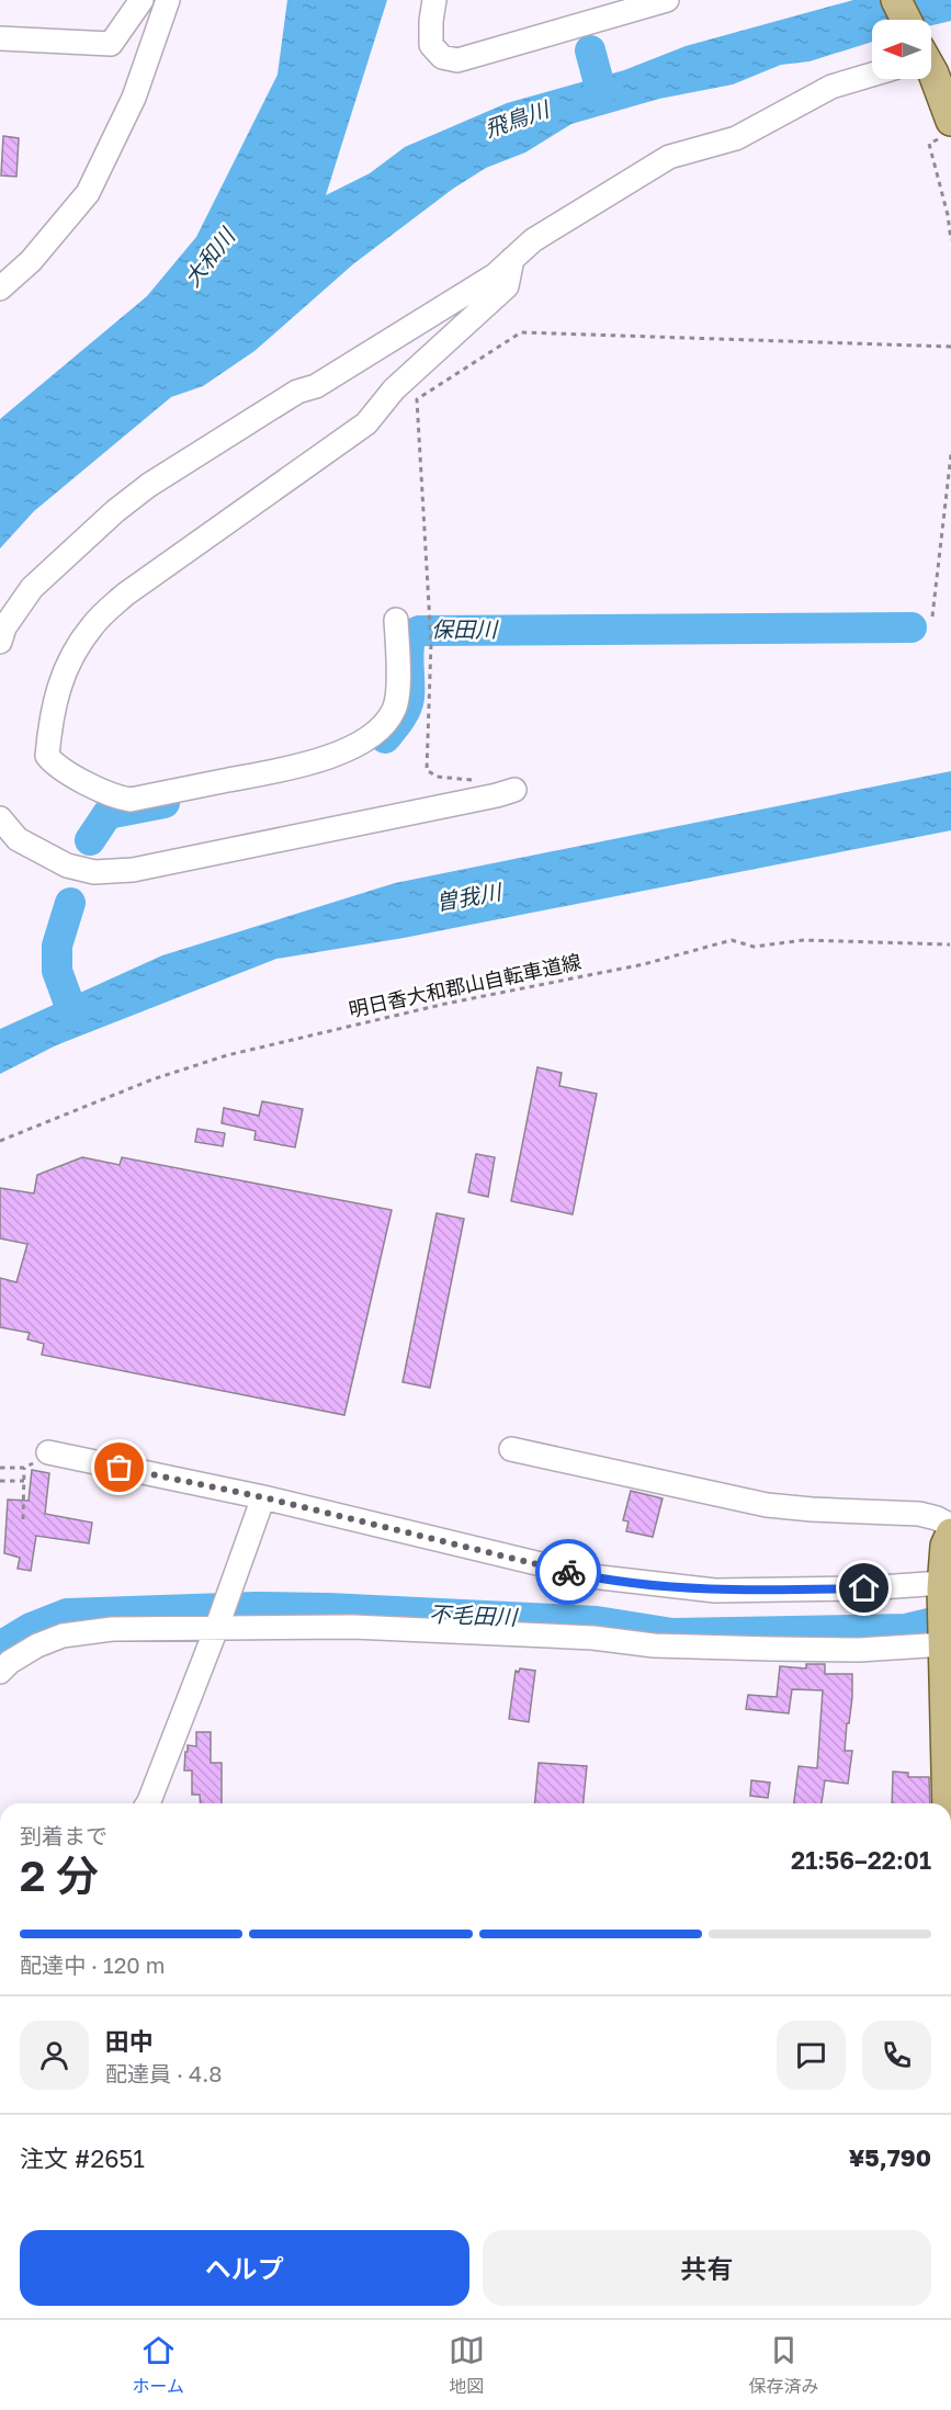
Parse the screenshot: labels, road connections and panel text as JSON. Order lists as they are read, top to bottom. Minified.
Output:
{"streets":{"path":["明日香大和郡山自転車道線"]},"water":["飛鳥川","大和川","保田川","曽我川","不毛田川"],"north":"left","page":{"heading":["2 分","到着まで","21:56–22:01"],"panel":["田中","配達員 · 4.8","注文 #2651","¥5,790"],"bar":"配達中 · 120 m","buttons":["ヘルプ","共有"],"tabs":["ホーム","地図","保存済み"]}}
